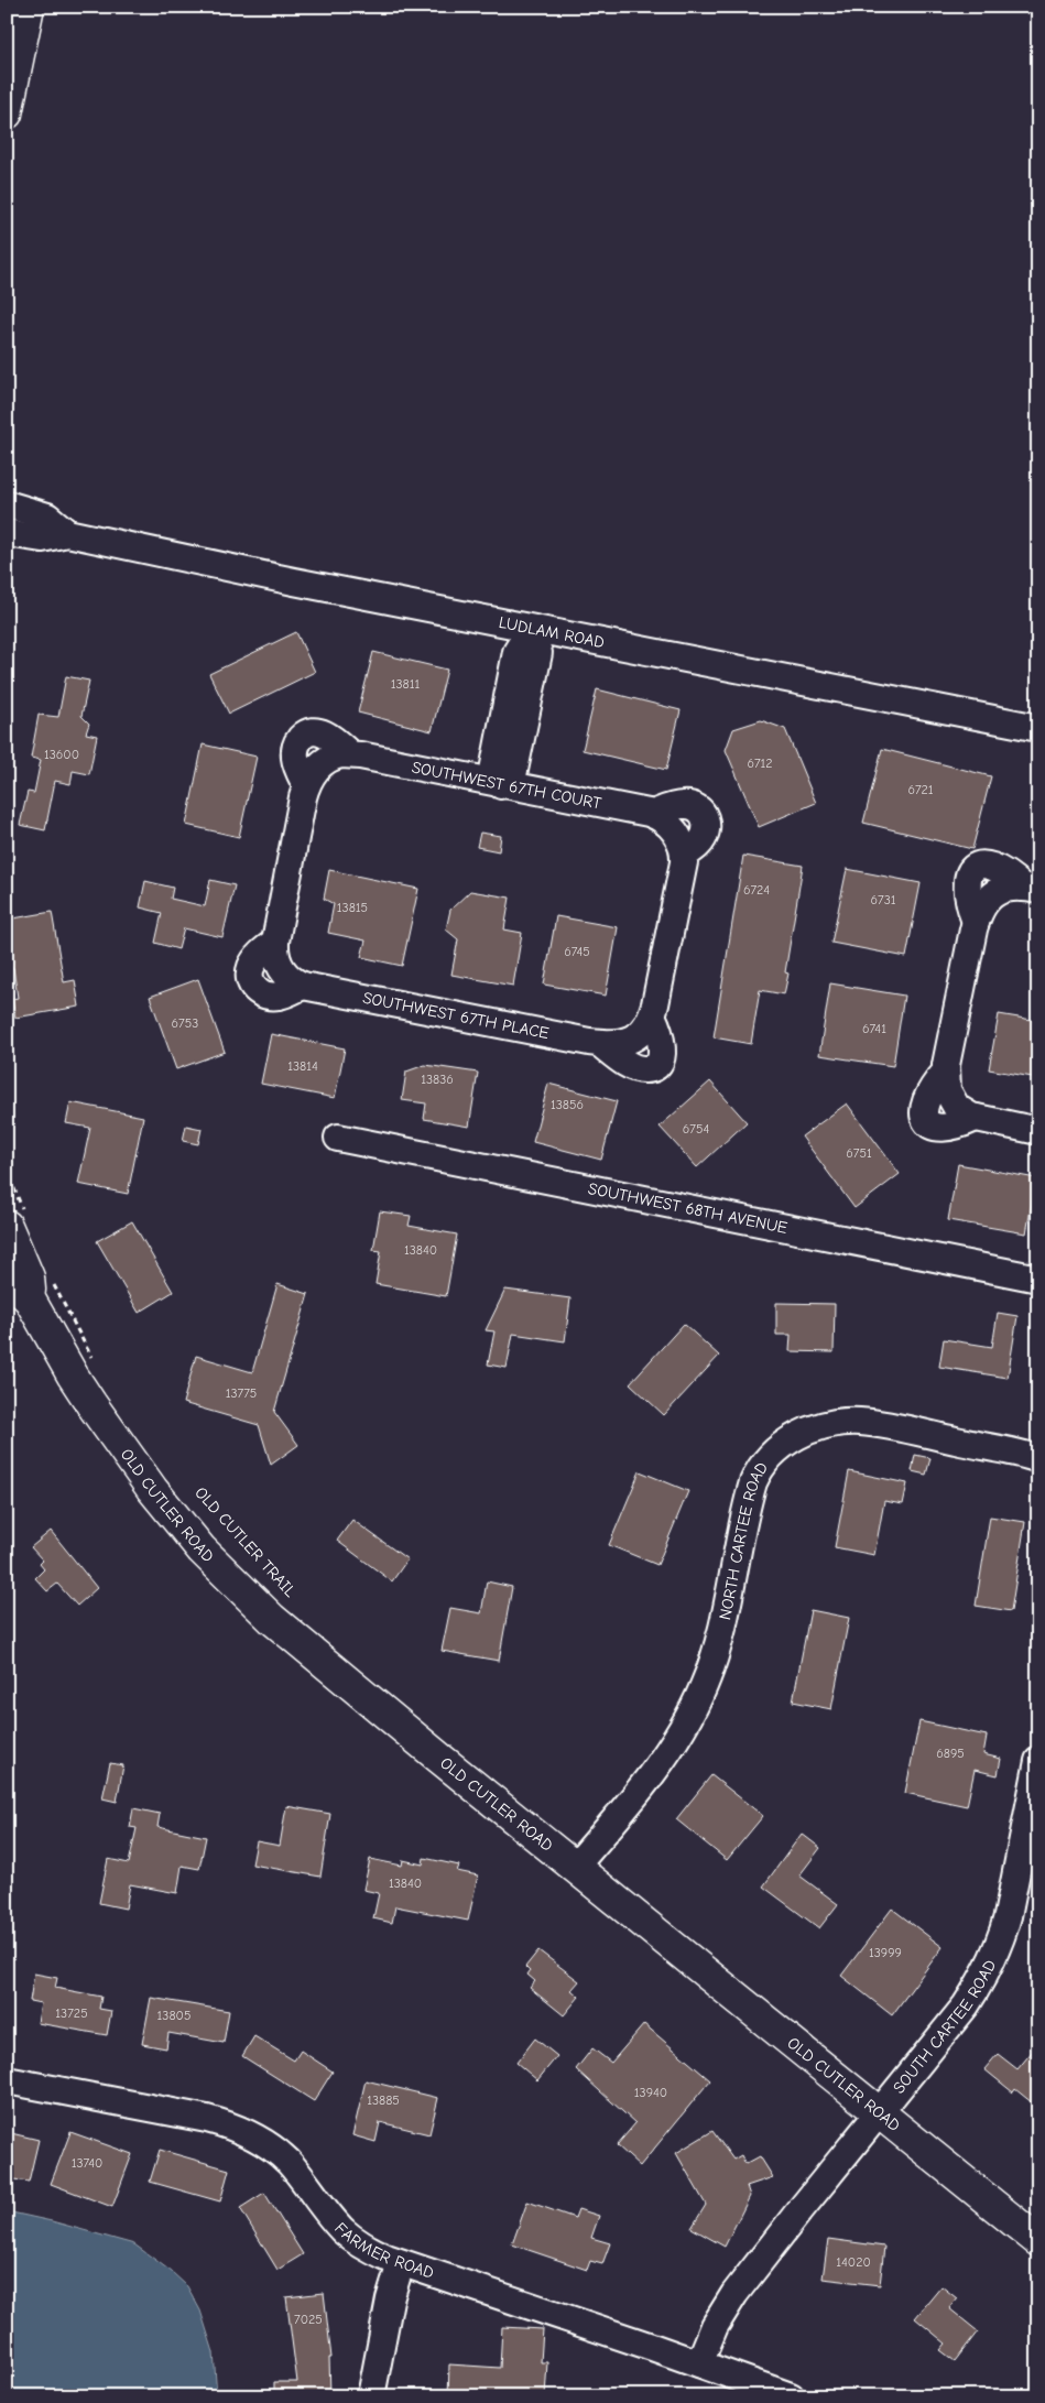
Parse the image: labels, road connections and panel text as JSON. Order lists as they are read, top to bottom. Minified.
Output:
{"streets":{"main road":["OLD CUTLER ROAD"],"street":["LUDLAM ROAD","SOUTHWEST 67TH COURT","SOUTHWEST 67TH PLACE","SOUTHWEST 68TH AVENUE","NORTH CARTEE ROAD","SOUTH CARTEE ROAD","FARMER ROAD"]},"crossings":[["SOUTHWEST 67TH COURT","SOUTHWEST 67TH PLACE"],["OLD CUTLER ROAD","NORTH CARTEE ROAD"],["OLD CUTLER ROAD","SOUTH CARTEE ROAD"],["SOUTH CARTEE ROAD","FARMER ROAD"]],"house_numbers":["13811","13600","6712","6721","6724","6731","13815","6745","6753","6741","13814","13836","13856","6754","6751","13840","13775","6895","13840","13999","13725","13805","13940","13885","13740","14020","7025"]}
